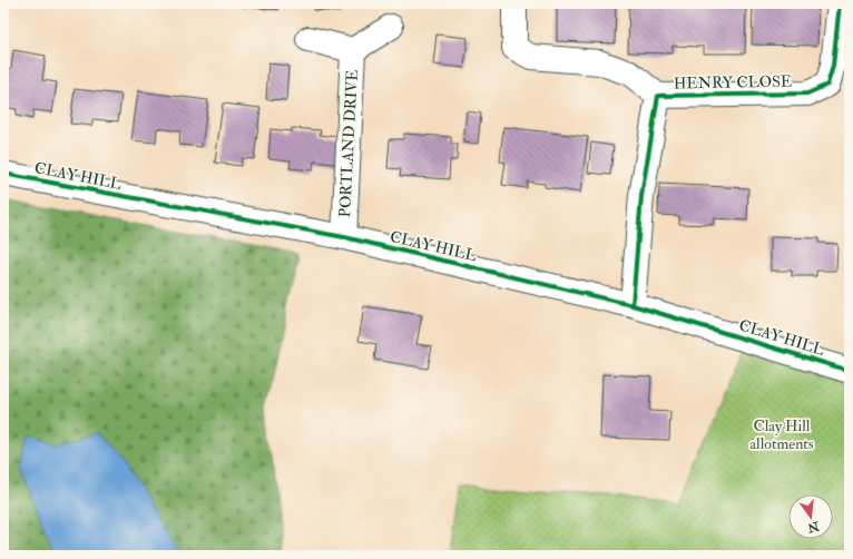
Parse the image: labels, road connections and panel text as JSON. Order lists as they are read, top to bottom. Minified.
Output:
{"streets":{"street":["HENRY CLOSE","PORTLAND DRIVE","CLAY HILL"]},"crossings":[["HENRY CLOSE","CLAY HILL"],["PORTLAND DRIVE","CLAY HILL"]],"parks":["Clay Hill allotments"],"north":"bottom"}
